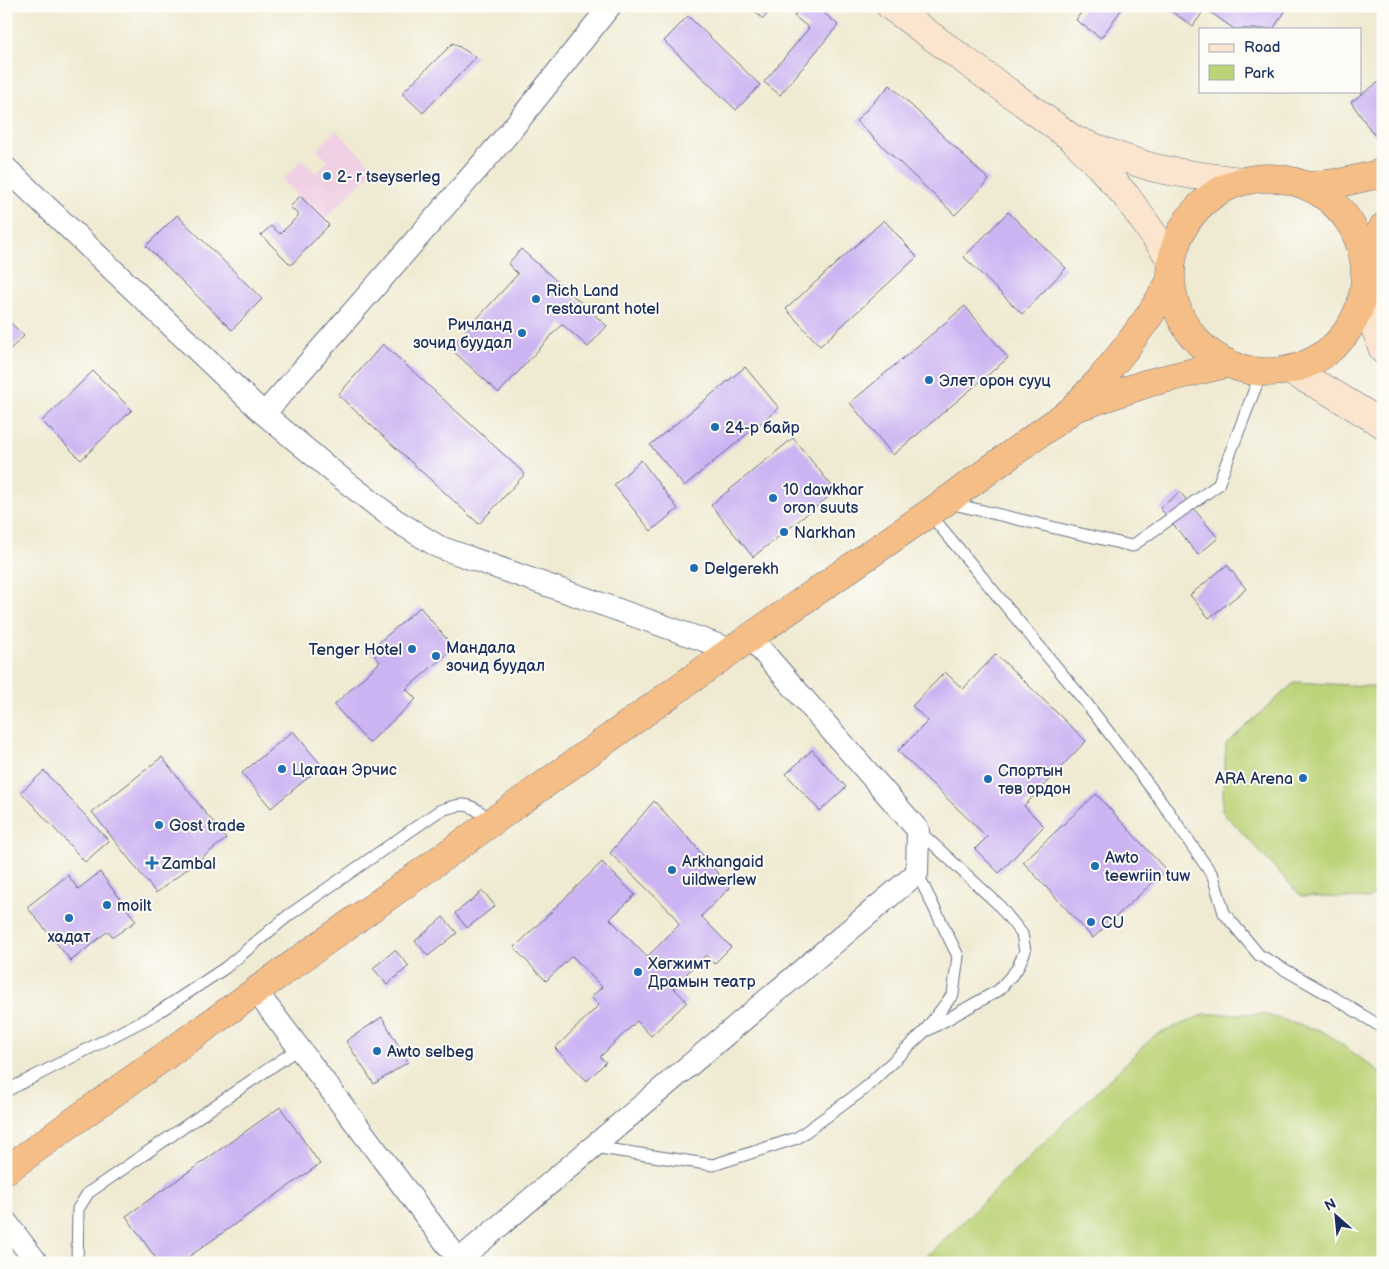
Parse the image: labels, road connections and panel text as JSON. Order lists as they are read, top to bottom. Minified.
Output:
{"places":{"other":["2- r tseyserleg","Rich Land restaurant hotel","Ричланд зочид буудал","Элет орон сууц","24-р байр","10 dawkhar oron suuts","Narkhan","Delgerekh","Tenger Hotel","Мандала зочид буудал","Цагаан Эрчис","ARA Arena","Спортын төв ордон","Gost trade","Awto teewriin tuw","Arkhangaid uildwerlew","moilt","хадат","CU","Хөгжимт Драмын театр","Awto selbeg"],"health":["Zambal"]},"legend":["Road","Park"],"north":"top left"}
